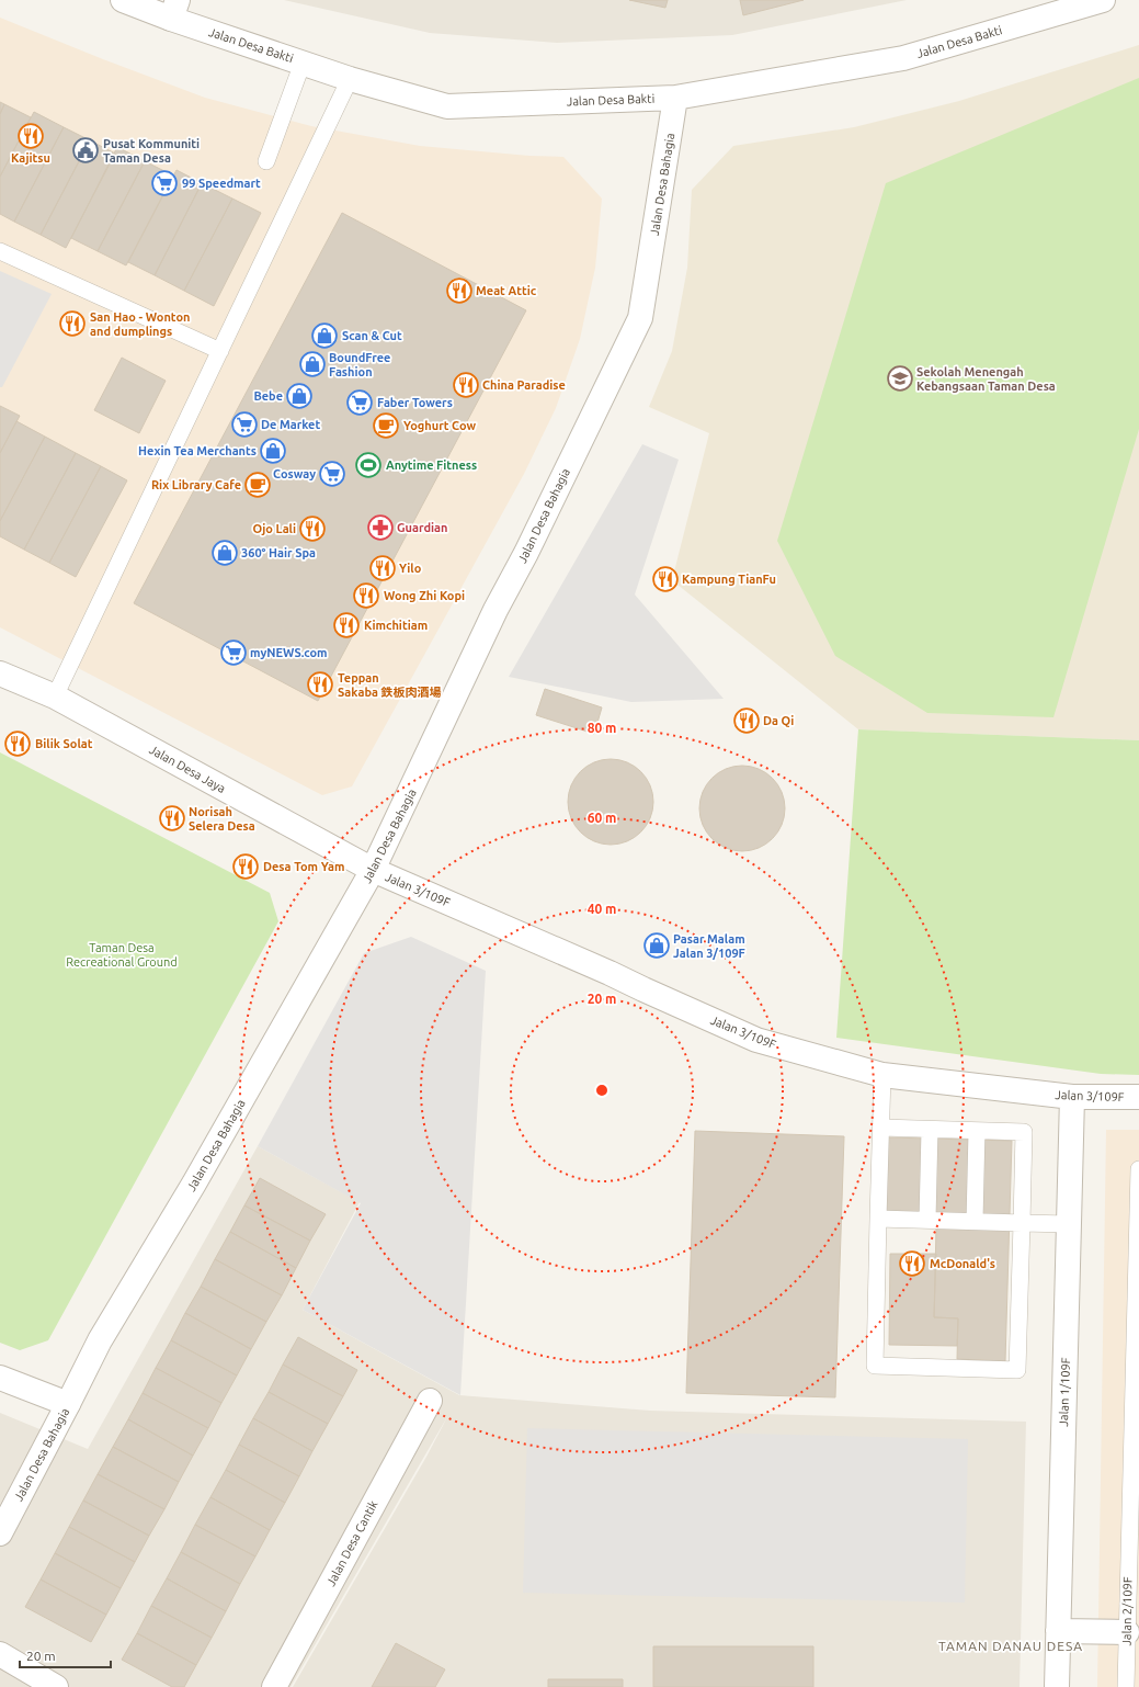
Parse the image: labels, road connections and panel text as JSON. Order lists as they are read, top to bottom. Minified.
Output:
{"streets":{"street":["Jalan Desa Bakti","Jalan Desa Bahagia","Jalan Desa Jaya","Jalan 3/109F","Jalan 1/109F","Jalan Desa Cantik"],"lane":["Jalan 2/109F"]},"crossings":[["Jalan Desa Bakti","Jalan Desa Bahagia"],["Jalan Desa Bahagia","Jalan Desa Jaya"],["Jalan Desa Bahagia","Jalan 3/109F"],["Jalan Desa Jaya","Jalan 3/109F"],["Jalan 3/109F","Jalan 1/109F"]],"districts":["TAMAN DANAU DESA"],"parks":["Taman Desa Recreational Ground"],"places":{"restaurant":["Kajitsu","Meat Attic","San Hao - Wonton and dumplings","China Paradise","Ojo Lali","Yilo","Kampung TianFu","Wong Zhi Kopi","Kimchitiam","Teppan Sakaba 鉄板肉酒場","Da Qi","Bilik Solat","Norisah Selera Desa","Desa Tom Yam","McDonald's"],"public building":["Pusat Kommuniti Taman Desa"],"supermarket":["99 Speedmart","Faber Towers","De Market","Cosway","myNEWS.com"],"shop":["Scan & Cut","BoundFree Fashion","Bebe","Hexin Tea Merchants","360° Hair Spa","Pasar Malam Jalan 3/109F"],"school or university":["Sekolah Menengah Kebangsaan Taman Desa"],"cafe":["Yoghurt Cow","Rix Library Cafe"],"sports":["Anytime Fitness"],"pharmacy":["Guardian"]},"scale_bar":"20 m","rings":["80 m","60 m","40 m","20 m"]}
